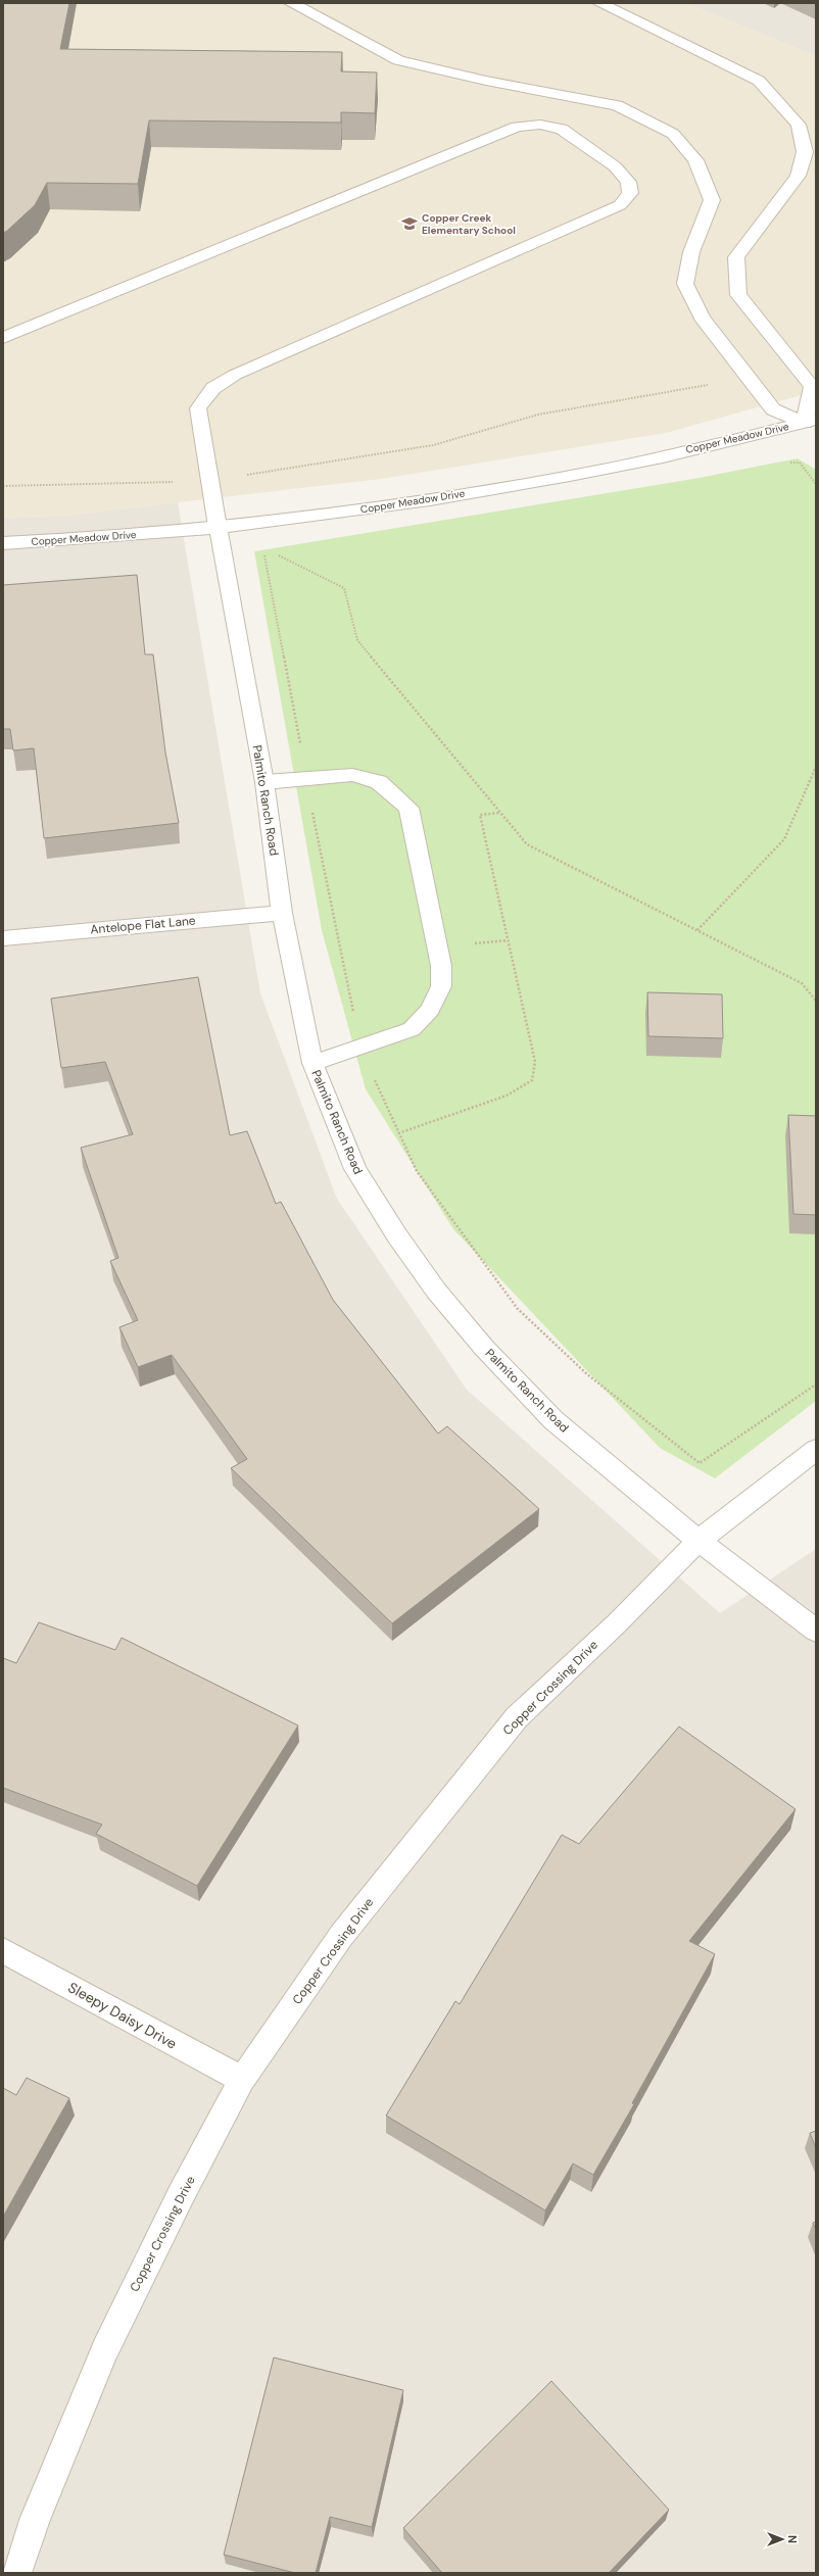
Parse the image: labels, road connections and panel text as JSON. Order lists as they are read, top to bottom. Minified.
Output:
{"streets":{"street":["Copper Meadow Drive","Palmito Ranch Road","Antelope Flat Lane","Copper Crossing Drive","Sleepy Daisy Drive"]},"crossings":[["Copper Meadow Drive","Palmito Ranch Road"],["Palmito Ranch Road","Antelope Flat Lane"],["Palmito Ranch Road","Copper Crossing Drive"],["Copper Crossing Drive","Sleepy Daisy Drive"]],"places":{"school or university":["Copper Creek Elementary School"]},"north":"right"}
